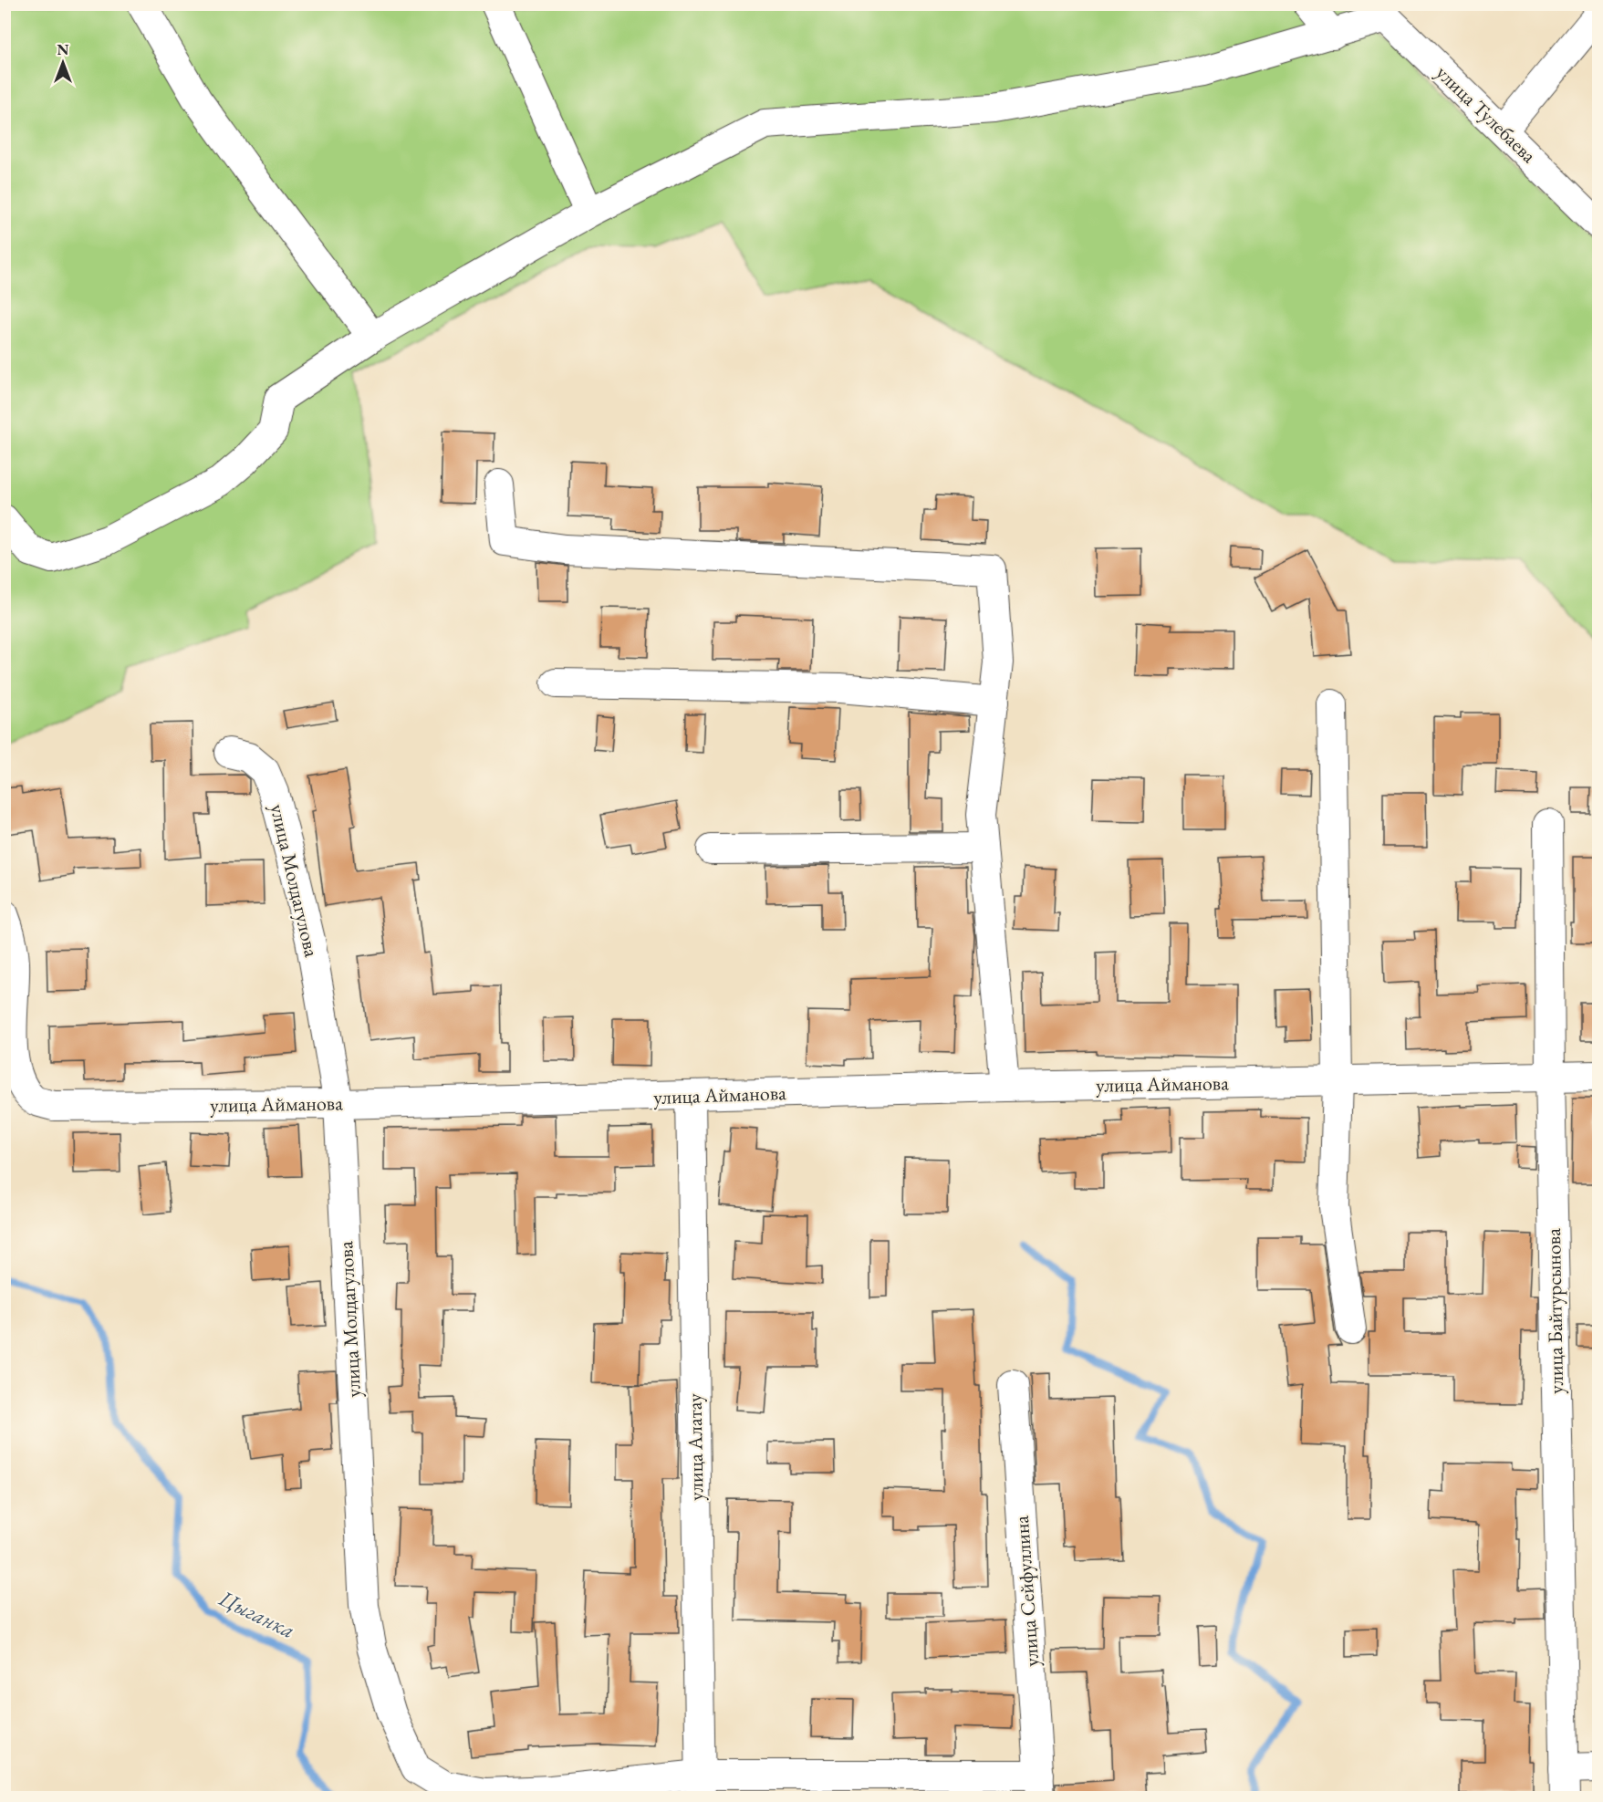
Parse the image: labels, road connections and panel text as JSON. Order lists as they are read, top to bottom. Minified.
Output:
{"streets":{"street":["улица Тулебаева","улица Молдагулова","улица Айманова","улица Байтурсынова","улица Алатау","улица Сейфуллина"]},"crossings":[["улица Молдагулова","улица Айманова"],["улица Молдагулова","улица Алатау"],["улица Молдагулова","улица Сейфуллина"],["улица Айманова","улица Байтурсынова"],["улица Айманова","улица Алатау"]],"water":["Цыганка"],"north":"top"}
